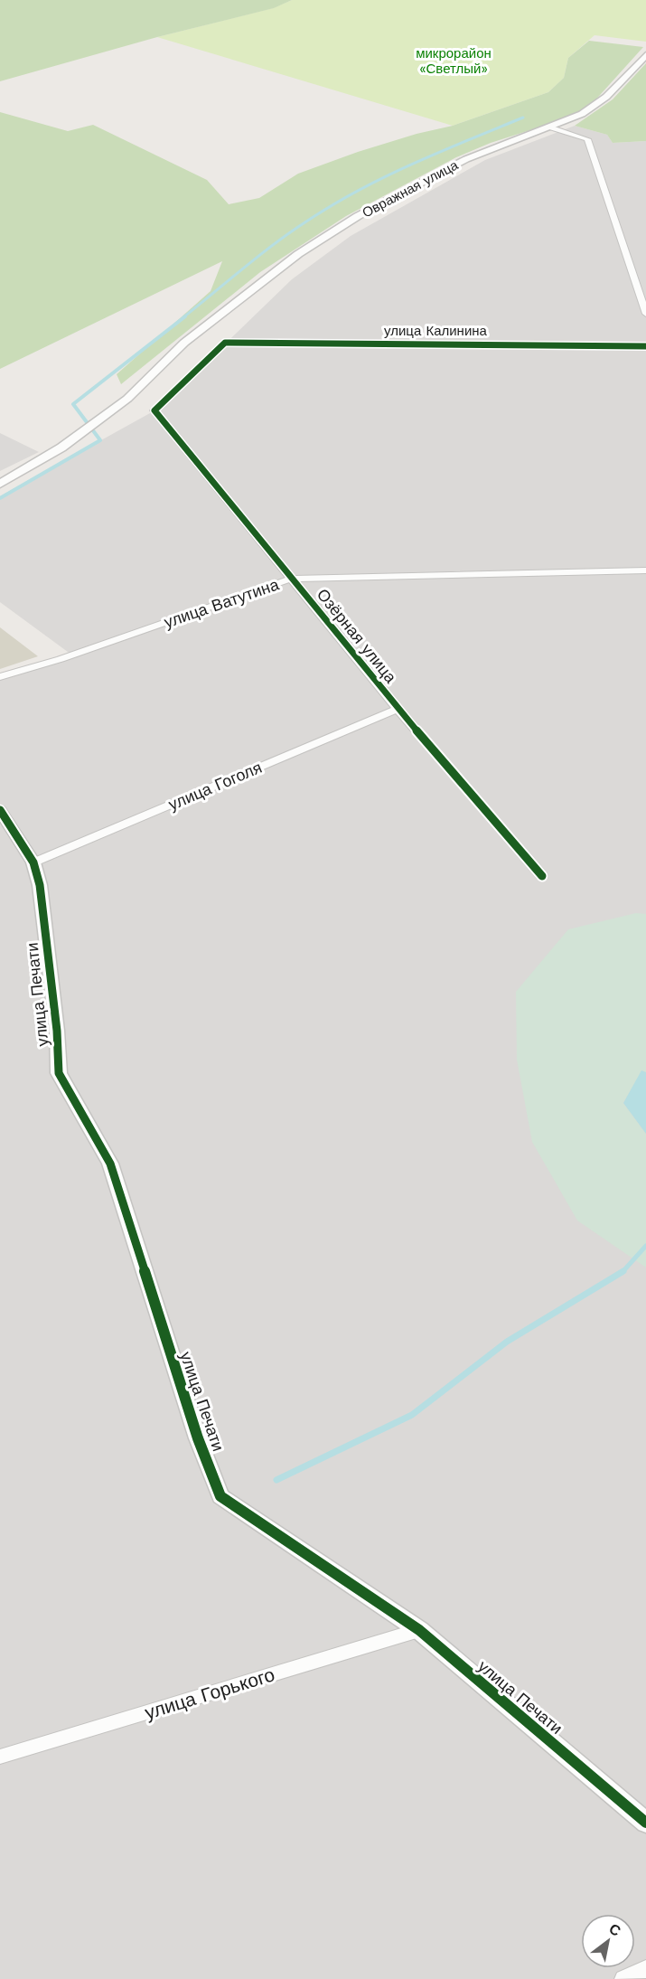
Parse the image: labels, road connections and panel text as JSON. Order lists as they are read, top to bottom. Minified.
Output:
{"streets":{"street":["Овражная улица","улица Калинина","улица Ватутина","Озёрная улица","улица Гоголя","улица Печати","улица Горького"]},"crossings":[["улица Калинина","Озёрная улица"],["улица Ватутина","Озёрная улица"],["Озёрная улица","улица Гоголя"],["улица Гоголя","улица Печати"],["улица Печати","улица Горького"]],"parks":["микрорайон «Светлый»"],"north":"top right"}
